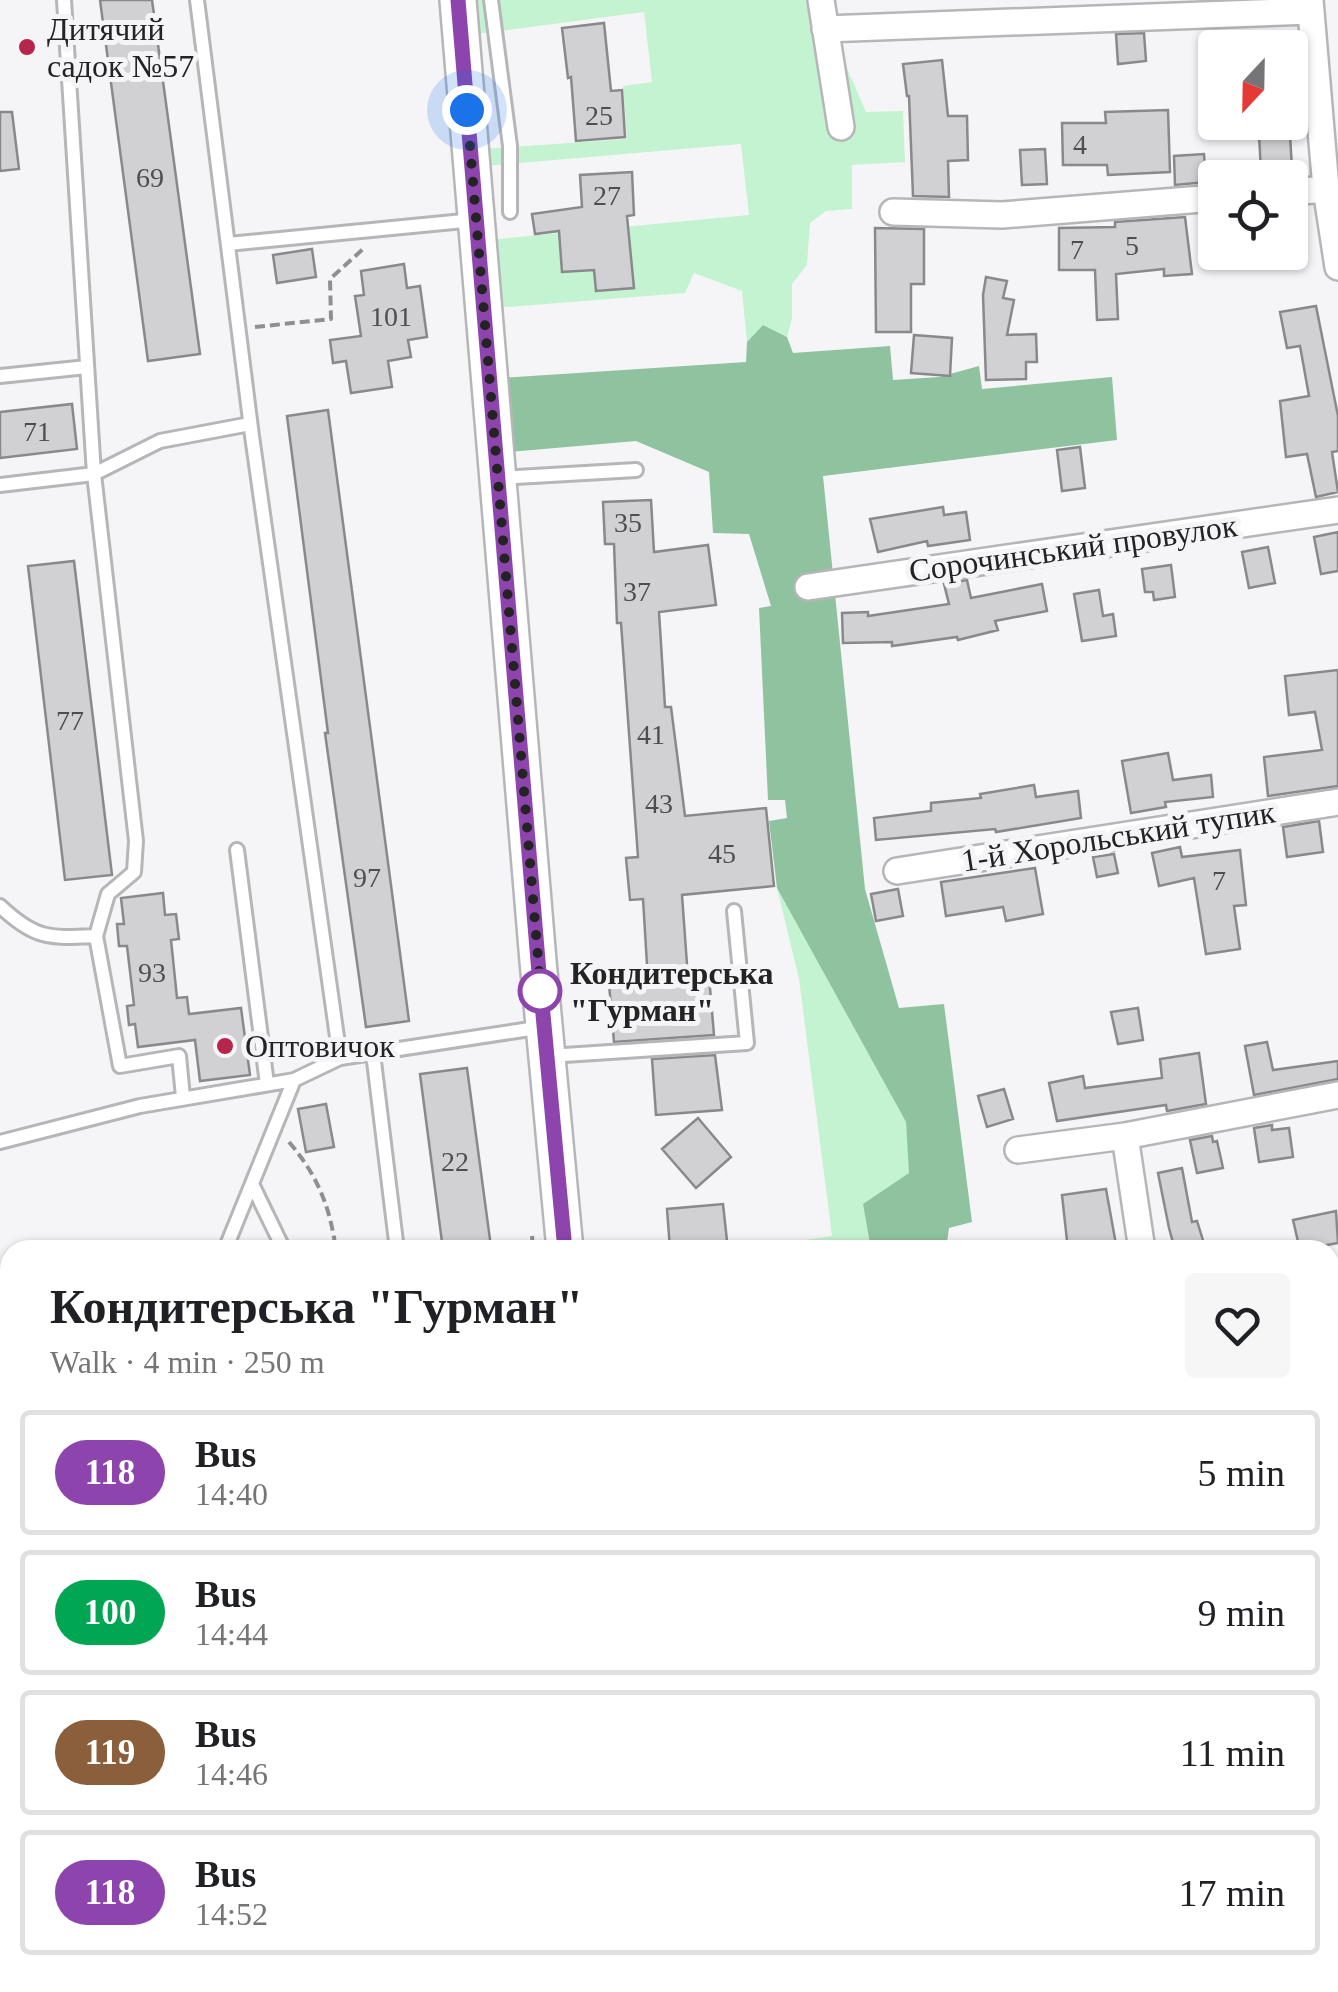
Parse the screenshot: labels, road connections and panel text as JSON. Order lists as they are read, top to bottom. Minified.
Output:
{"streets":{"street":["Сорочинський провулок","1-й Хорольський тупик"]},"places":["Дитячий садок №57","Кондитерська \"Гурман\"","Оптовичок"],"lines":["bus line 118"],"house_numbers":["25","4","69","27","5","7","101","71","35","37","77","41","43","45","97","7","93","22"],"north":"bottom","page":{"heading":["Кондитерська \"Гурман\"","Walk · 4 min · 250 m"],"list":[{"mark":"118","name":"Bus","note":"14:40","value":"5 min"},{"mark":"100","name":"Bus","note":"14:44","value":"9 min"},{"mark":"119","name":"Bus","note":"14:46","value":"11 min"},{"mark":"118","name":"Bus","note":"14:52","value":"17 min"}]}}
